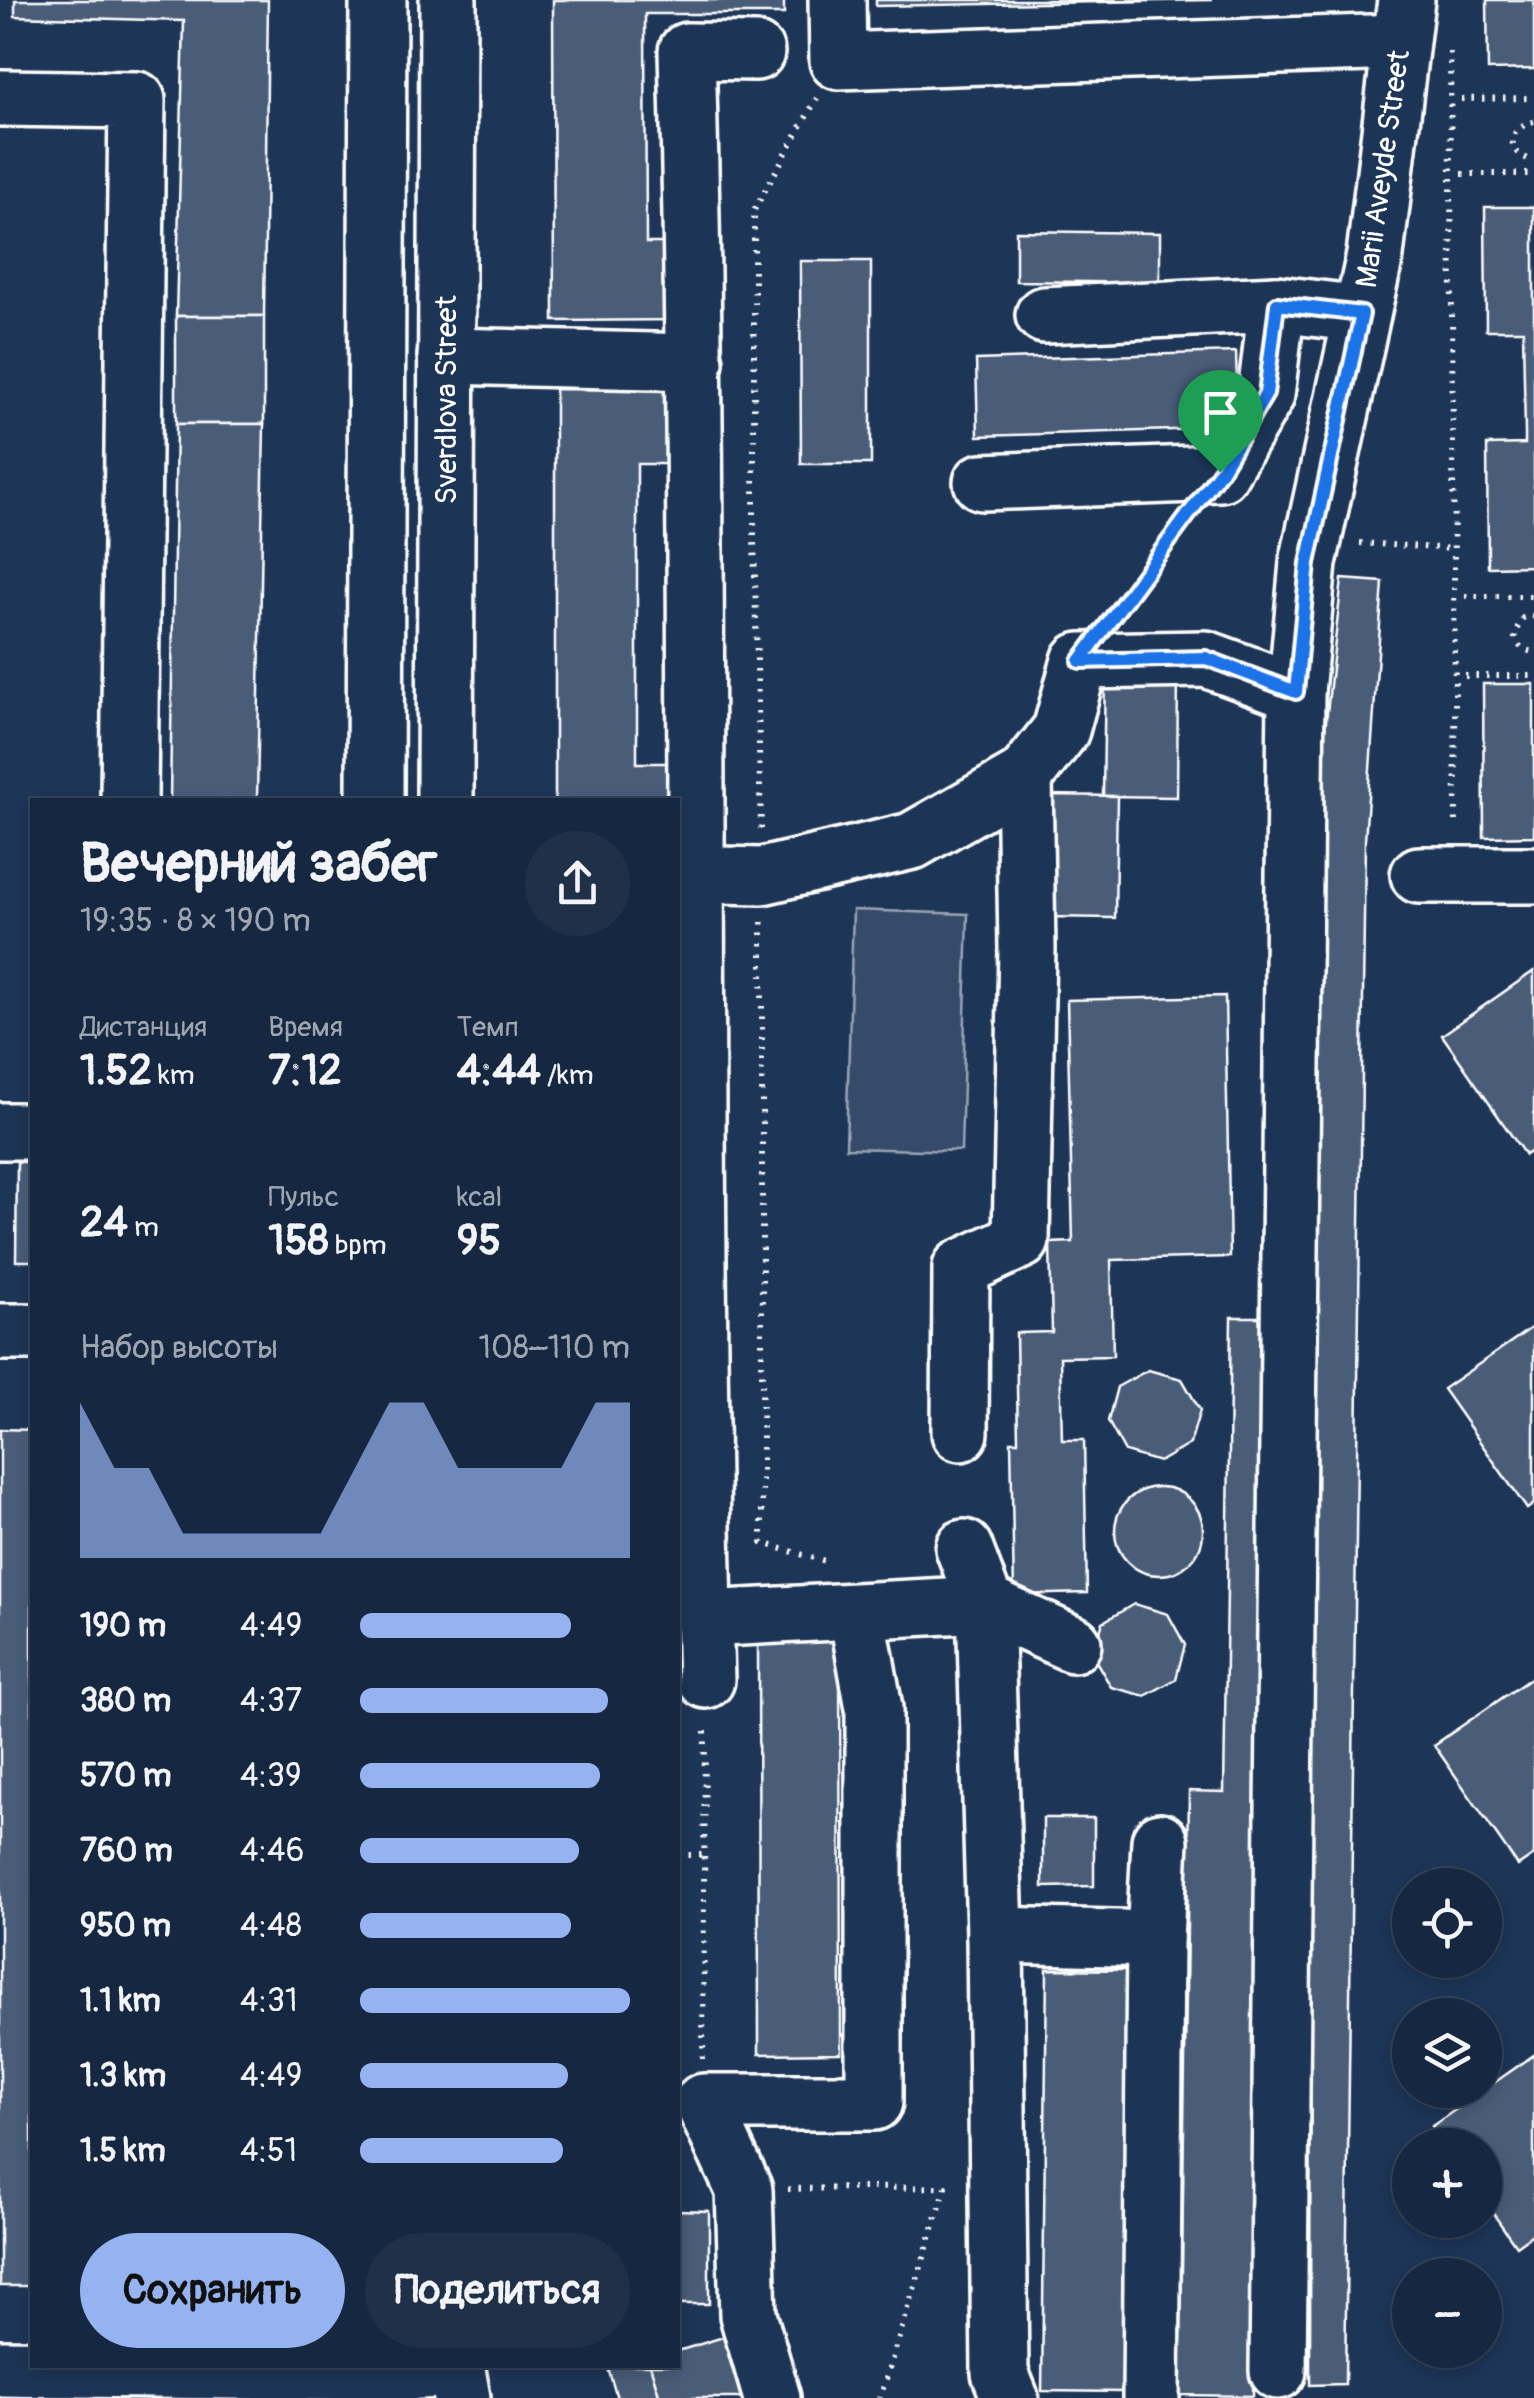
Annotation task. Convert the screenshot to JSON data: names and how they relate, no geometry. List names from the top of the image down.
{
  "streets": {
    "main road": ["Marii Aveyde Street", "Sverdlova Street"]
  },
  "page": {
    "heading": ["Вечерний забег", "19:35 · 8 × 190 m"],
    "stats": [
      ["Дистанция", "1.52 km"],
      ["Время", "7:12"],
      ["Темп", "4:44 /km"],
      ["24 m"],
      ["Пульс", "158 bpm"],
      ["kcal", "95"]
    ],
    "chart": ["Набор высоты", "108–110 m"],
    "list": [
      {
        "name": "190 m",
        "note": "4:49"
      },
      {
        "name": "380 m",
        "note": "4:37"
      },
      {
        "name": "570 m",
        "note": "4:39"
      },
      {
        "name": "760 m",
        "note": "4:46"
      },
      {
        "name": "950 m",
        "note": "4:48"
      },
      {
        "name": "1.1 km",
        "note": "4:31"
      },
      {
        "name": "1.3 km",
        "note": "4:49"
      },
      {
        "name": "1.5 km",
        "note": "4:51"
      }
    ],
    "map_buttons": ["+", "−"],
    "buttons": ["Сохранить", "Поделиться"]
  }
}
